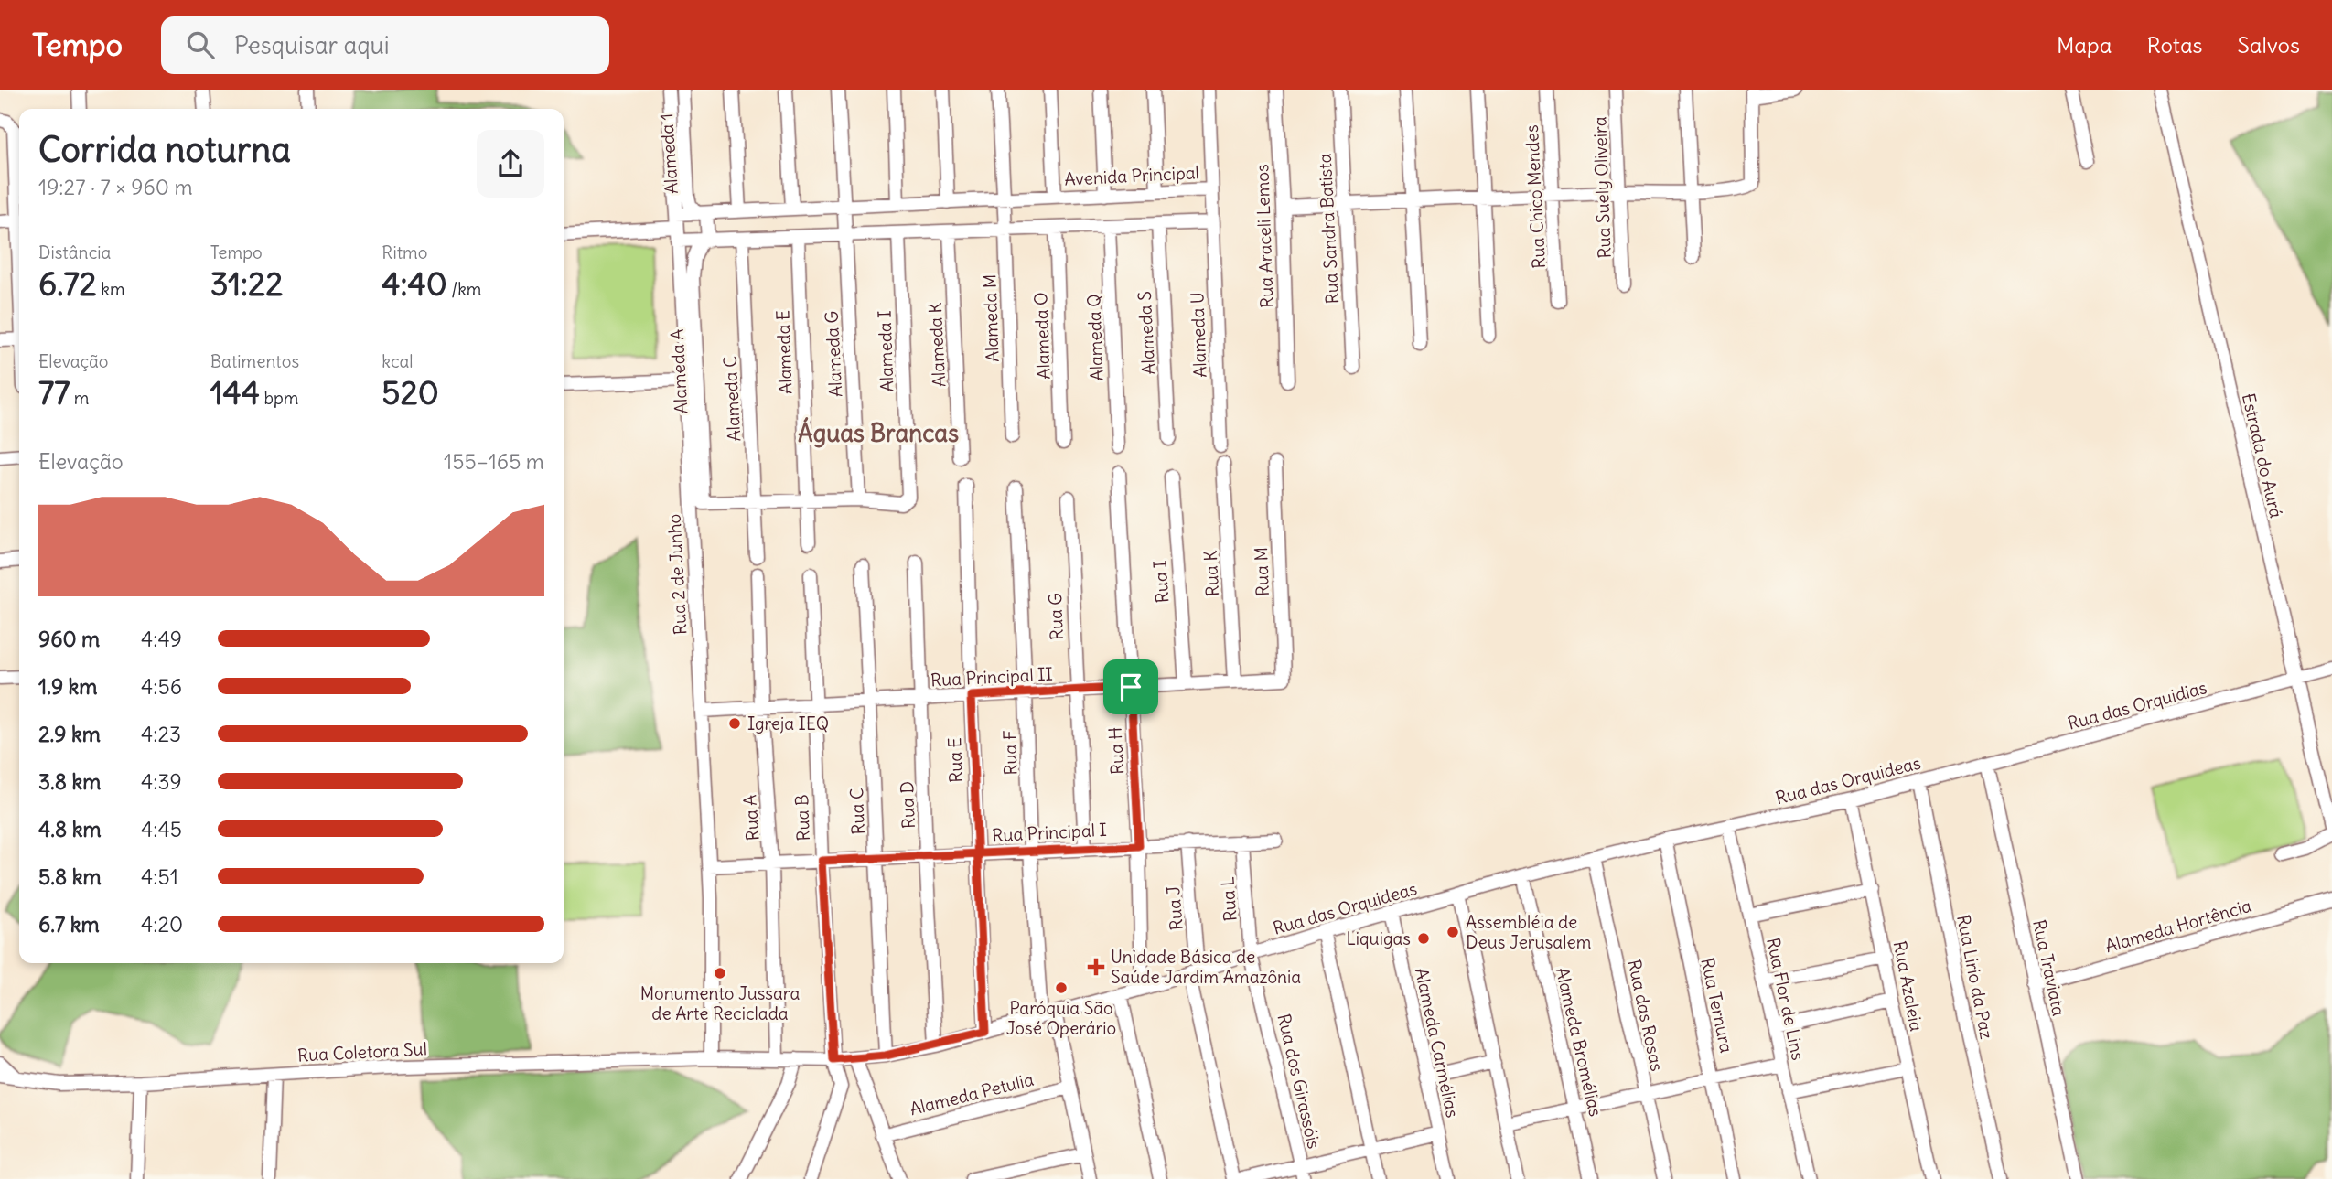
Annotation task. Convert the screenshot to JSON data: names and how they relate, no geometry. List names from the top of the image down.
{
  "streets": {
    "street": [
      "Alameda 1",
      "Avenida Principal",
      "Rua Suely Oliveira",
      "Rua Chico Mendes",
      "Rua Sandra Batista",
      "Rua Araceli Lemos",
      "Alameda M",
      "Alameda S",
      "Alameda U",
      "Alameda O",
      "Alameda Q",
      "Alameda K",
      "Alameda I",
      "Alameda E",
      "Alameda G",
      "Alameda A",
      "Alameda C",
      "Estrada do Aurá",
      "Rua M",
      "Rua K",
      "Rua 2 de Junho",
      "Rua I",
      "Rua G",
      "Rua Principal II",
      "Rua das Orquidias",
      "Rua H",
      "Rua F",
      "Rua E",
      "Rua das Orquideas",
      "Rua D",
      "Rua C",
      "Rua A",
      "Rua B",
      "Rua Principal I",
      "Rua L",
      "Rua J",
      "Alameda Hortência",
      "Rua Traviata",
      "Rua Lirio da Paz",
      "Rua Azaleia",
      "Rua Flor de Lins",
      "Rua Ternura",
      "Rua das Rosas",
      "Alameda Bromélias",
      "Alameda Carmélias",
      "Rua Coletora Sul",
      "Rua dos Girassóis",
      "Alameda Petulia"
    ]
  },
  "crossings": [
    ["Alameda 1", "Avenida Principal"],
    ["Alameda 1", "Alameda A"],
    ["Avenida Principal", "Alameda M"],
    ["Avenida Principal", "Alameda U"],
    ["Avenida Principal", "Alameda G"],
    ["Avenida Principal", "Rua 2 de Junho"],
    ["Alameda I", "Alameda G"],
    ["Alameda A", "Alameda C"],
    ["Estrada do Aurá", "Rua das Orquidias"],
    ["Rua M", "Rua Principal II"],
    ["Rua K", "Rua Principal II"],
    ["Rua 2 de Junho", "Rua Principal II"],
    ["Rua 2 de Junho", "Rua das Orquideas"],
    ["Rua 2 de Junho", "Rua Principal I"],
    ["Rua 2 de Junho", "Rua Coletora Sul"],
    ["Rua I", "Rua Principal II"],
    ["Rua G", "Rua Principal II"],
    ["Rua G", "Rua Principal I"],
    ["Rua Principal II", "Rua H"],
    ["Rua Principal II", "Rua F"],
    ["Rua Principal II", "Rua E"],
    ["Rua Principal II", "Rua D"],
    ["Rua Principal II", "Rua C"],
    ["Rua Principal II", "Rua A"],
    ["Rua Principal II", "Rua B"],
    ["Rua das Orquidias", "Rua das Orquideas"],
    ["Rua das Orquidias", "Rua Traviata"],
    ["Rua H", "Rua das Orquideas"],
    ["Rua H", "Rua Principal I"],
    ["Rua F", "Rua das Orquideas"],
    ["Rua F", "Rua Principal I"],
    ["Rua E", "Rua das Orquideas"],
    ["Rua E", "Rua Principal I"],
    ["Rua das Orquideas", "Rua D"],
    ["Rua das Orquideas", "Rua C"],
    ["Rua das Orquideas", "Rua A"],
    ["Rua das Orquideas", "Rua B"],
    ["Rua das Orquideas", "Rua L"],
    ["Rua das Orquideas", "Rua J"],
    ["Rua das Orquideas", "Rua Traviata"],
    ["Rua das Orquideas", "Rua Lirio da Paz"],
    ["Rua das Orquideas", "Rua Azaleia"],
    ["Rua das Orquideas", "Rua Flor de Lins"],
    ["Rua das Orquideas", "Rua Ternura"],
    ["Rua das Orquideas", "Rua das Rosas"],
    ["Rua das Orquideas", "Alameda Bromélias"],
    ["Rua das Orquideas", "Alameda Carmélias"],
    ["Rua das Orquideas", "Rua Coletora Sul"],
    ["Rua das Orquideas", "Rua dos Girassóis"],
    ["Rua D", "Rua Principal I"],
    ["Rua C", "Rua Principal I"],
    ["Rua A", "Rua Principal I"],
    ["Rua B", "Rua Principal I"],
    ["Rua Principal I", "Rua L"],
    ["Rua Principal I", "Rua J"],
    ["Rua L", "Rua dos Girassóis"],
    ["Alameda Hortência", "Rua Traviata"]
  ],
  "districts": ["Águas Brancas"],
  "places": {
    "other": [
      "Igreja IEQ",
      "Assembléia de Deus Jerusalem",
      "Liquigas",
      "Monumento Jussara de Arte Reciclada",
      "Paróquia São José Operário"
    ],
    "health": ["Unidade Básica de Saúde Jardim Amazônia"]
  },
  "page": {
    "header": "Tempo",
    "search": "Pesquisar aqui",
    "nav": ["Mapa", "Rotas", "Salvos"],
    "heading": ["Corrida noturna", "19:27 · 7 × 960 m"],
    "stats": [
      ["Distância", "6.72 km"],
      ["Tempo", "31:22"],
      ["Ritmo", "4:40 /km"],
      ["Elevação", "77 m"],
      ["Batimentos", "144 bpm"],
      ["kcal", "520"]
    ],
    "chart": ["Elevação", "155–165 m"],
    "list": [
      {
        "name": "960 m",
        "note": "4:49"
      },
      {
        "name": "1.9 km",
        "note": "4:56"
      },
      {
        "name": "2.9 km",
        "note": "4:23"
      },
      {
        "name": "3.8 km",
        "note": "4:39"
      },
      {
        "name": "4.8 km",
        "note": "4:45"
      },
      {
        "name": "5.8 km",
        "note": "4:51"
      },
      {
        "name": "6.7 km",
        "note": "4:20"
      }
    ]
  }
}
